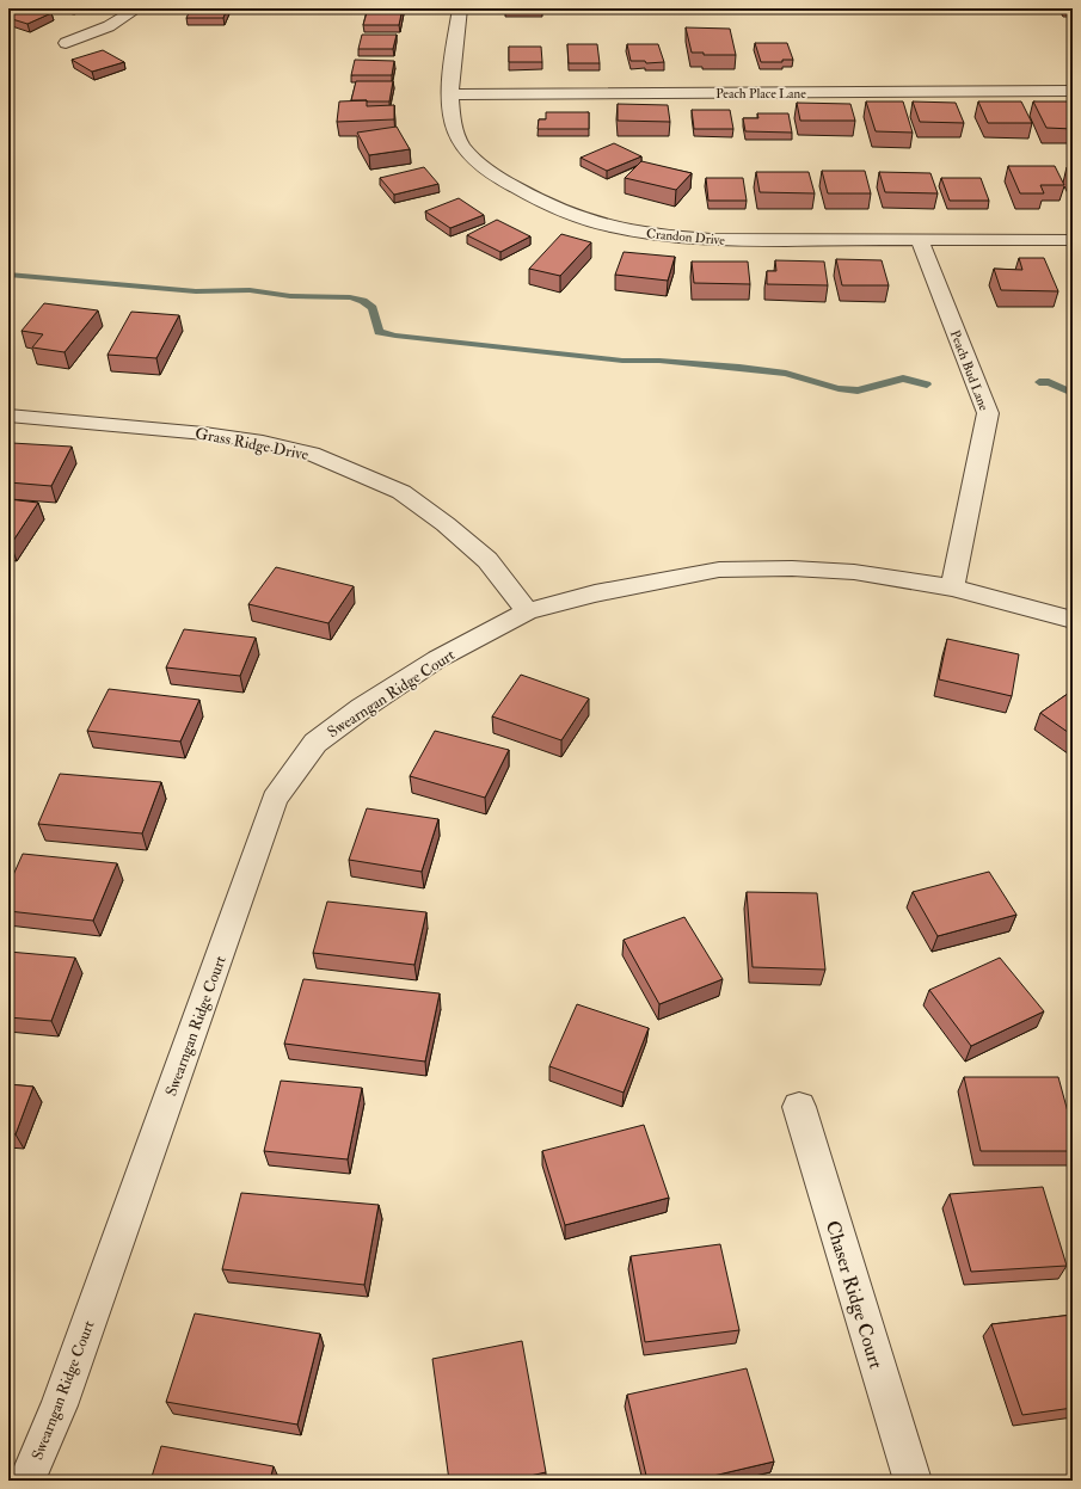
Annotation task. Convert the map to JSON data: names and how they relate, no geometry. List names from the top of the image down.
{
  "streets": {
    "street": [
      "Peach Place Lane",
      "Crandon Drive",
      "Peach Bud Lane",
      "Grass Ridge Drive",
      "Swearngan Ridge Court",
      "Chaser Ridge Court"
    ]
  },
  "crossings": [
    ["Peach Place Lane", "Crandon Drive"],
    ["Crandon Drive", "Peach Bud Lane"],
    ["Peach Bud Lane", "Swearngan Ridge Court"],
    ["Grass Ridge Drive", "Swearngan Ridge Court"]
  ]
}
